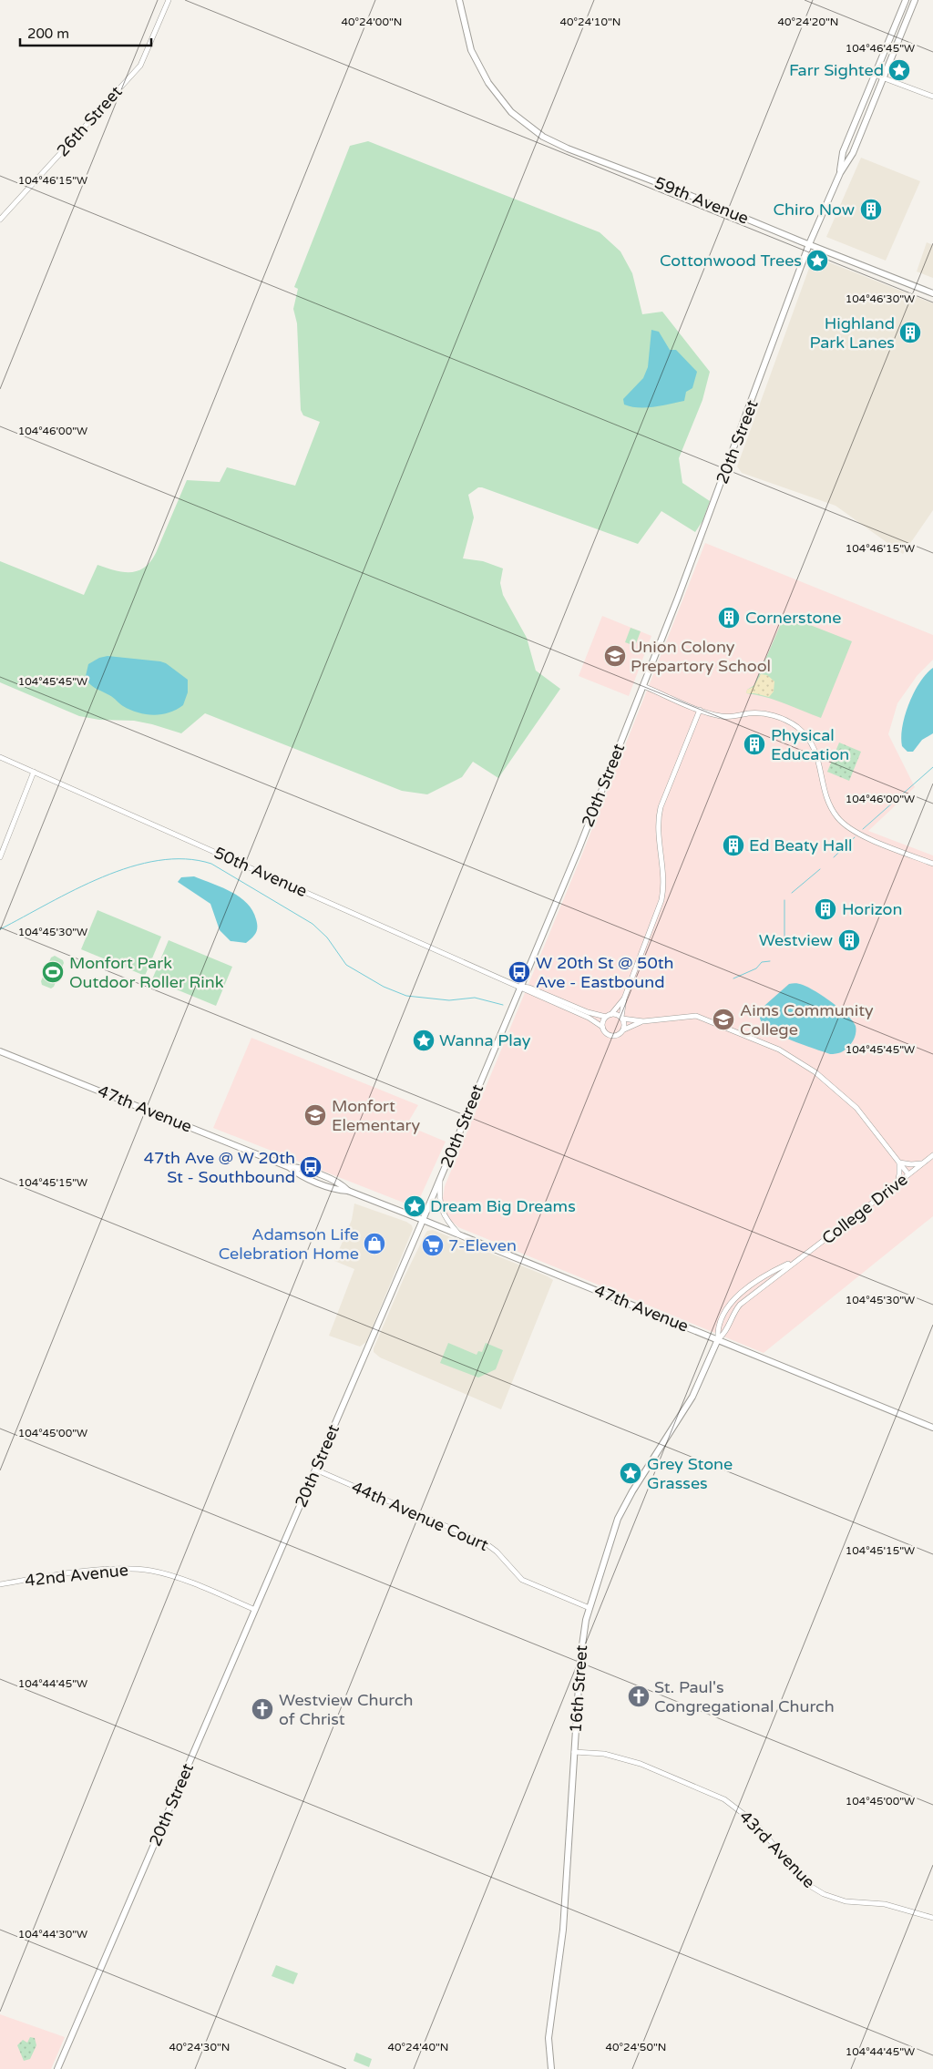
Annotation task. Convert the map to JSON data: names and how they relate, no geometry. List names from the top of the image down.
{
  "streets": {
    "main road": [
      "59th Avenue",
      "20th Street",
      "47th Avenue",
      "16th Street"
    ],
    "street": [
      "26th Street",
      "50th Avenue",
      "College Drive",
      "44th Avenue Court",
      "42nd Avenue",
      "43rd Avenue"
    ]
  },
  "crossings": [
    ["59th Avenue", "20th Street"],
    ["20th Street", "50th Avenue"],
    ["20th Street", "47th Avenue"],
    ["20th Street", "44th Avenue Court"],
    ["20th Street", "42nd Avenue"],
    ["47th Avenue", "College Drive"],
    ["47th Avenue", "16th Street"],
    ["College Drive", "16th Street"],
    ["44th Avenue Court", "16th Street"],
    ["16th Street", "43rd Avenue"]
  ],
  "places": {
    "place": [
      "Farr Sighted",
      "Cottonwood Trees",
      "Wanna Play",
      "Dream Big Dreams",
      "Grey Stone Grasses"
    ],
    "building": [
      "Chiro Now",
      "Highland Park Lanes",
      "Cornerstone",
      "Physical Education",
      "Ed Beaty Hall",
      "Horizon",
      "Westview"
    ],
    "school or university": ["Union Colony Prepartory School", "Aims Community College", "Monfort Elementary"],
    "sports": ["Monfort Park Outdoor Roller Rink"],
    "bus stop": ["W 20th St @ 50th Ave - Eastbound", "47th Ave @ W 20th St - Southbound"],
    "shop": ["Adamson Life Celebration Home"],
    "supermarket": ["7-Eleven"],
    "church": ["St. Paul's Congregational Church", "Westview Church of Christ"]
  },
  "scale_bar": "200 m",
  "coordinates": [
    "40°24'10\"N",
    "40°24'20\"N",
    "40°24'00\"N",
    "104°46'45\"W",
    "104°46'15\"W",
    "104°46'30\"W",
    "104°46'00\"W",
    "104°45'45\"W",
    "104°45'30\"W",
    "104°45'15\"W",
    "104°45'00\"W",
    "104°44'45\"W",
    "104°44'30\"W",
    "40°24'30\"N",
    "40°24'40\"N",
    "40°24'50\"N"
  ]
}
